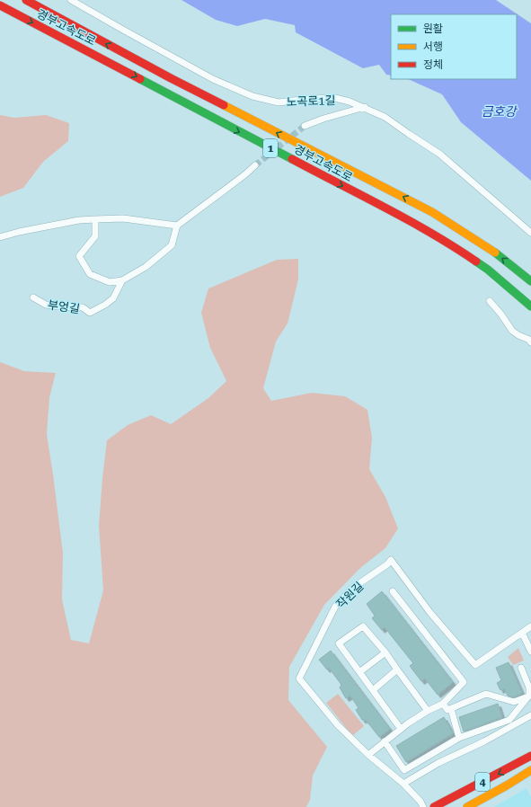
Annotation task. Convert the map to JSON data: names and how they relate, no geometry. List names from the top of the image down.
{
  "streets": {
    "main road": ["경부고속도로", "1", "4"],
    "street": ["노곡로1길", "부엉길", "작원길"]
  },
  "water": ["금호강"],
  "legend": ["원활", "서행", "정체"]
}
